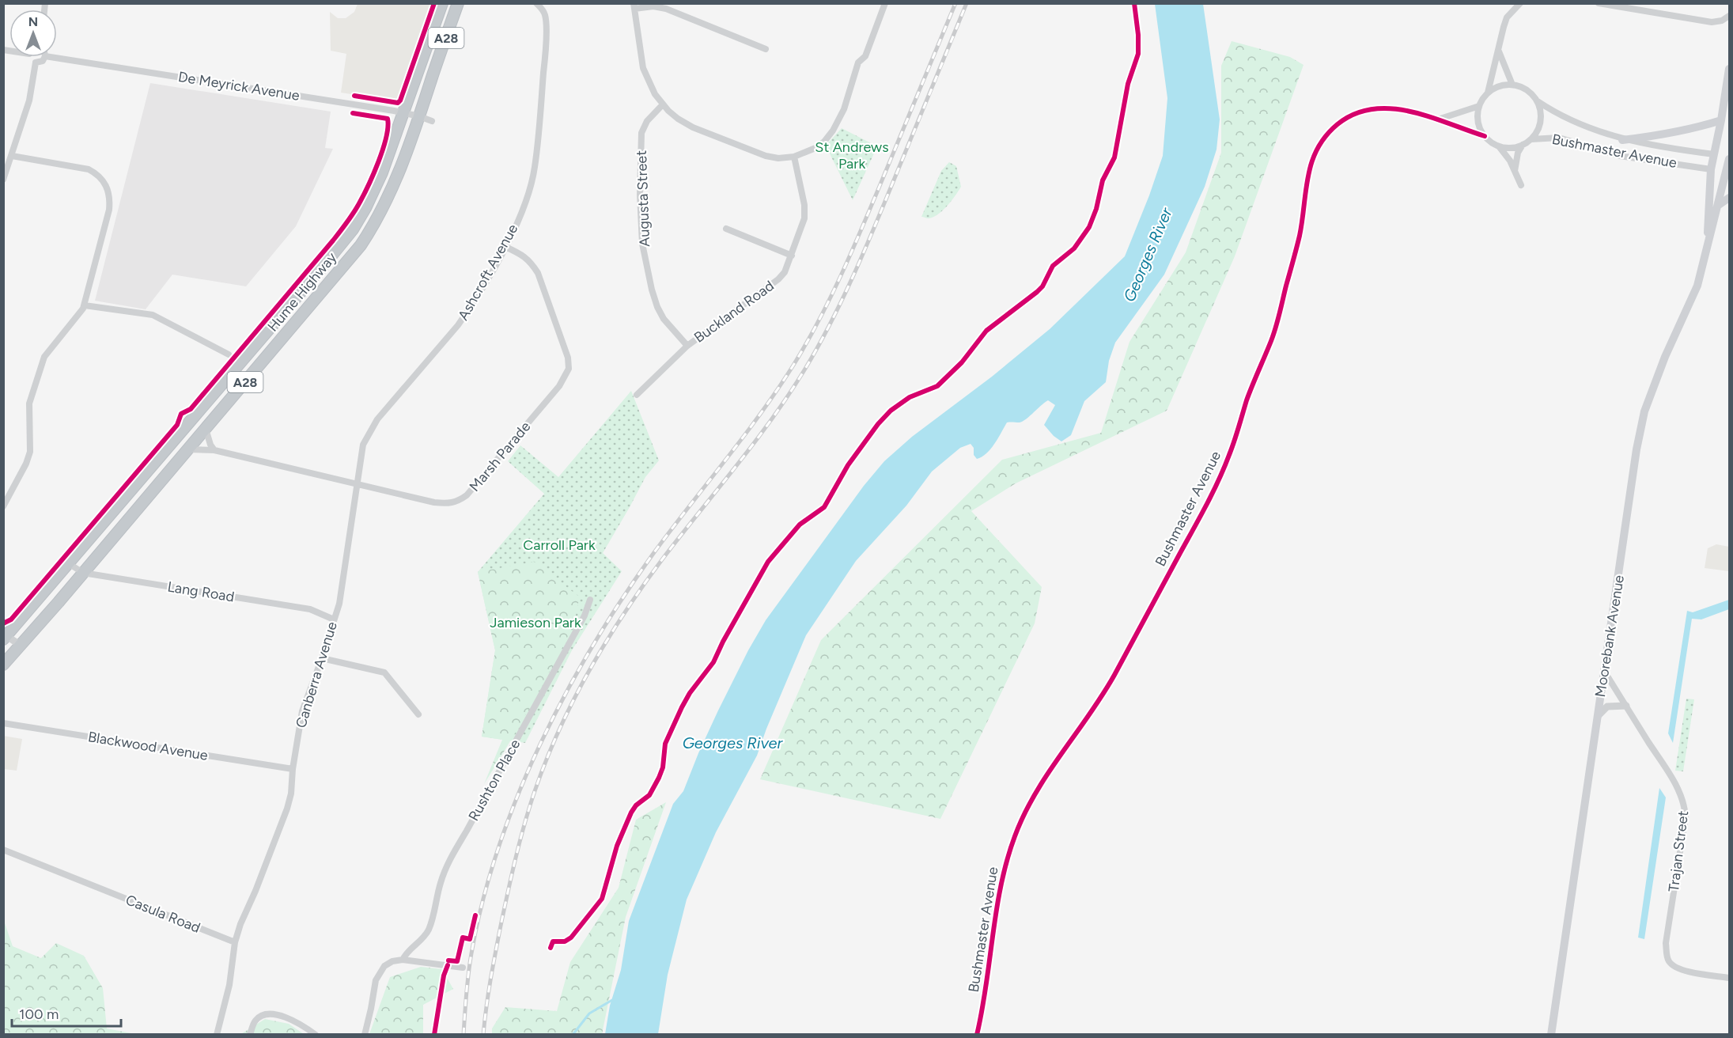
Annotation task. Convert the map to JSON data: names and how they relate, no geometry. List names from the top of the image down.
{
  "streets": {
    "highway": ["A28", "Hume Highway"],
    "main road": ["Bushmaster Avenue", "Moorebank Avenue"],
    "street": [
      "De Meyrick Avenue",
      "Augusta Street",
      "Ashcroft Avenue",
      "Buckland Road",
      "Marsh Parade",
      "Lang Road",
      "Canberra Avenue",
      "Blackwood Avenue",
      "Rushton Place",
      "Trajan Street",
      "Casula Road"
    ]
  },
  "crossings": [
    ["De Meyrick Avenue", "Hume Highway"],
    ["Bushmaster Avenue", "Moorebank Avenue"],
    ["Augusta Street", "Buckland Road"],
    ["Ashcroft Avenue", "Marsh Parade"],
    ["Ashcroft Avenue", "Canberra Avenue"],
    ["Hume Highway", "Marsh Parade"],
    ["Hume Highway", "Lang Road"],
    ["Marsh Parade", "Canberra Avenue"],
    ["Lang Road", "Canberra Avenue"],
    ["Moorebank Avenue", "Trajan Street"],
    ["Canberra Avenue", "Blackwood Avenue"],
    ["Canberra Avenue", "Casula Road"]
  ],
  "water": ["Georges River"],
  "parks": ["St Andrews Park", "Carroll Park", "Jamieson Park"],
  "scale_bar": "100 m",
  "north": "top"
}
